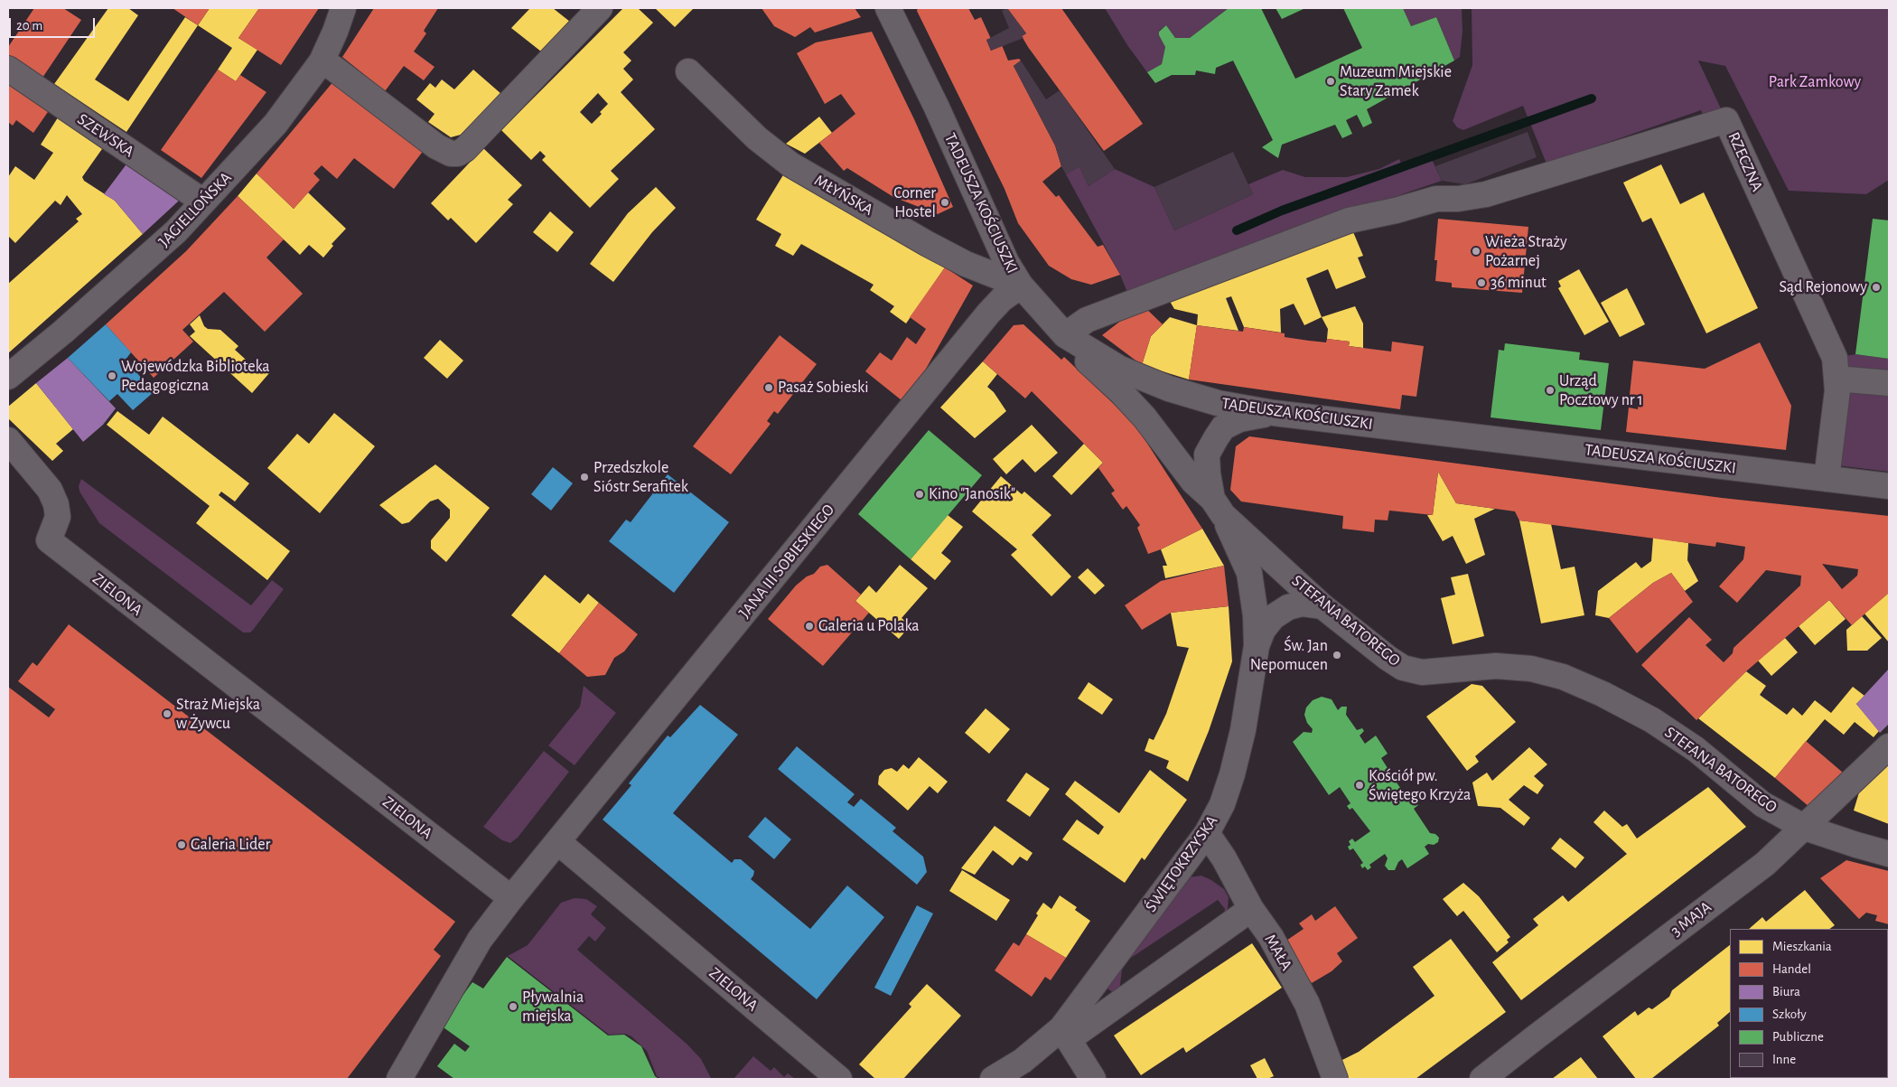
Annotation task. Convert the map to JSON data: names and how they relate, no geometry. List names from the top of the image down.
{
  "streets": {
    "street": [
      "SZEWSKA",
      "RZECZNA",
      "MŁYŃSKA",
      "TADEUSZA KOŚCIUSZKI",
      "JAGIELLOŃSKA",
      "JANA III SOBIESKIEGO",
      "ZIELONA",
      "STEFANA BATOREGO",
      "ŚWIĘTOKRZYSKA",
      "3 MAJA",
      "MAŁA"
    ]
  },
  "crossings": [
    ["SZEWSKA", "JAGIELLOŃSKA"],
    ["RZECZNA", "TADEUSZA KOŚCIUSZKI"],
    ["RZECZNA", "STEFANA BATOREGO"],
    ["MŁYŃSKA", "TADEUSZA KOŚCIUSZKI"],
    ["MŁYŃSKA", "JANA III SOBIESKIEGO"],
    ["TADEUSZA KOŚCIUSZKI", "JANA III SOBIESKIEGO"],
    ["TADEUSZA KOŚCIUSZKI", "STEFANA BATOREGO"],
    ["JANA III SOBIESKIEGO", "ZIELONA"],
    ["STEFANA BATOREGO", "ŚWIĘTOKRZYSKA"],
    ["STEFANA BATOREGO", "3 MAJA"],
    ["ŚWIĘTOKRZYSKA", "MAŁA"]
  ],
  "parks": ["Park Zamkowy"],
  "places": [
    "Muzeum Miejskie Stary Zamek",
    "Corner Hostel",
    "Wieża Straży Pożarnej",
    "36 minut",
    "Sąd Rejonowy",
    "Wojewódzka Biblioteka Pedagogiczna",
    "Pasaż Sobieski",
    "Urząd Pocztowy nr 1",
    "Przedszkole Sióstr Serafitek",
    "Kino \"Janosik\"",
    "Galeria u Polaka",
    "Św. Jan Nepomucen",
    "Straż Miejska w Żywcu",
    "Kościół pw. Świętego Krzyża",
    "Galeria Lider",
    "Pływalnia miejska"
  ],
  "legend": [
    "Mieszkania",
    "Handel",
    "Biura",
    "Szkoły",
    "Publiczne",
    "Inne"
  ],
  "scale_bar": "20 m"
}
